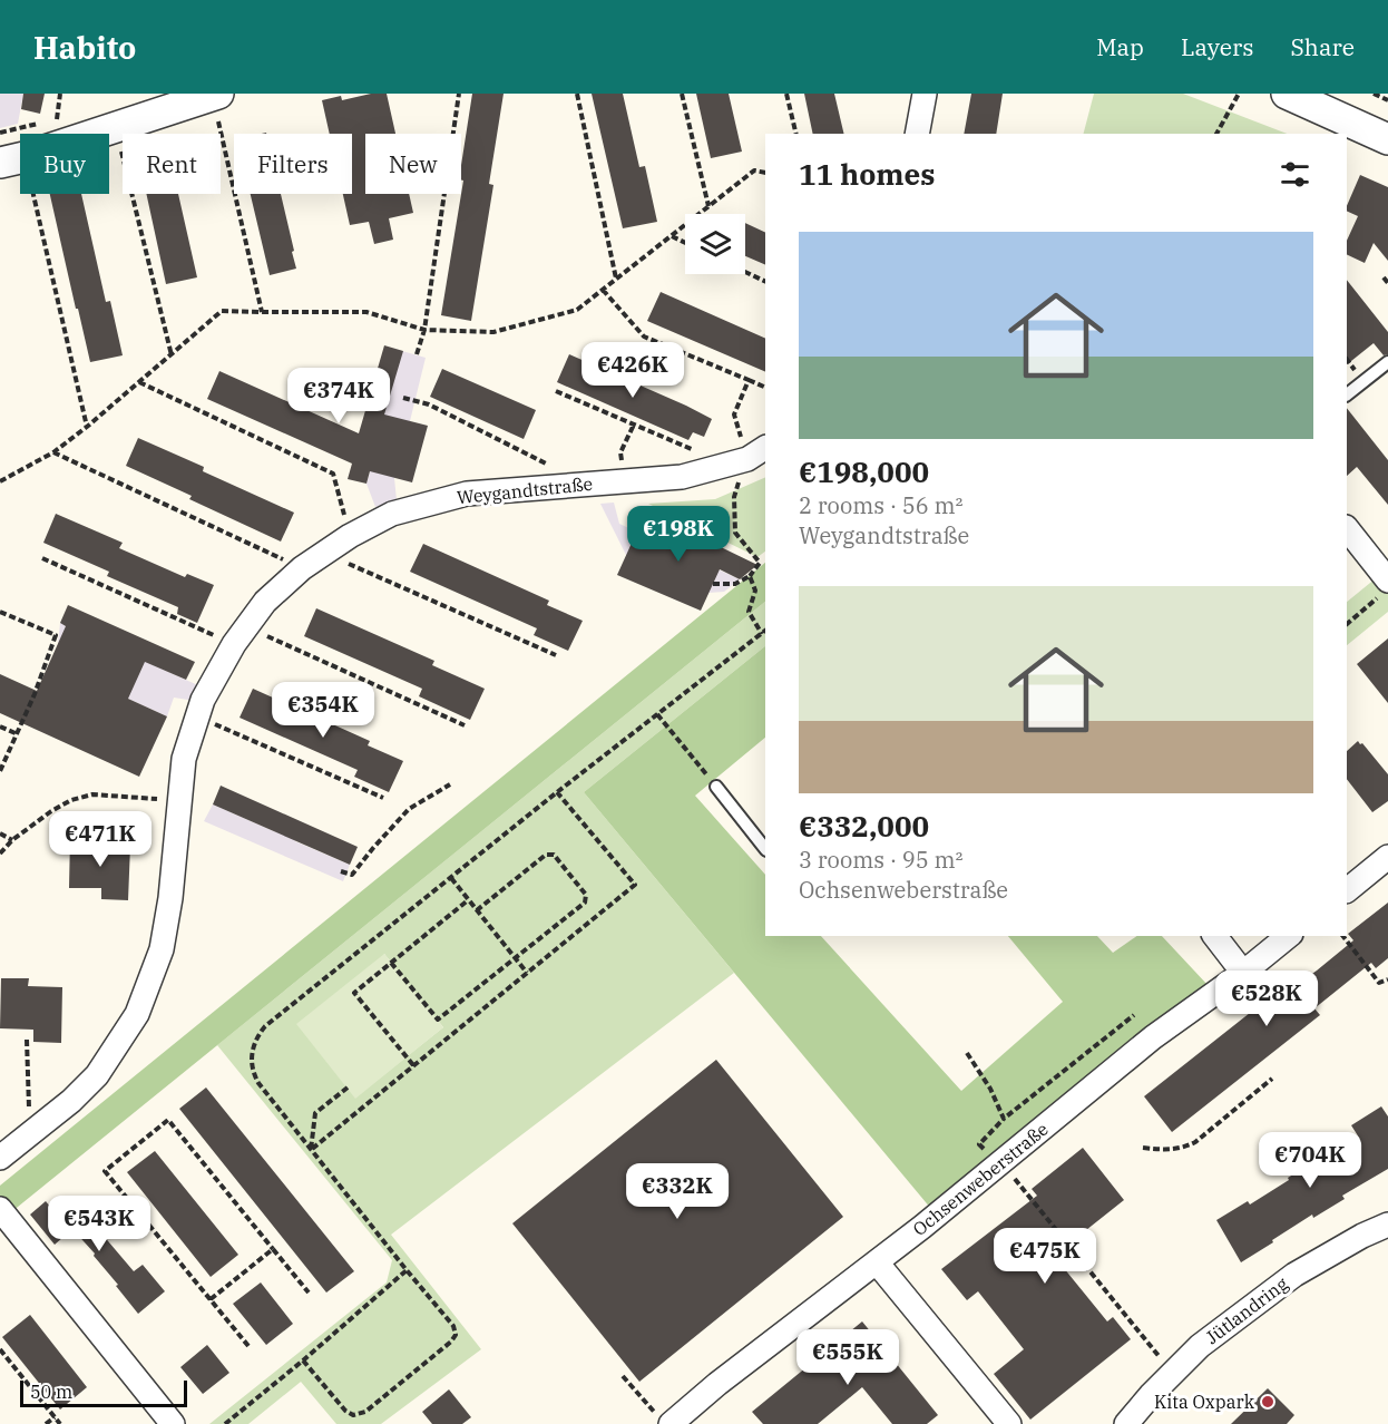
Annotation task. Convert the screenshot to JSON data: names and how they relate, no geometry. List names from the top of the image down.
{
  "streets": {
    "street": ["Weygandtstraße", "Ochsenweberstraße", "Jütlandring"]
  },
  "places": ["Kita Oxpark"],
  "scale_bar": "50 m",
  "page": {
    "header": "Habito",
    "nav": ["Map", "Layers", "Share"],
    "chip": [
      "Buy",
      "Rent",
      "Filters",
      "New"
    ],
    "heading": "11 homes",
    "list": [
      {
        "name": "€198,000",
        "note": "2 rooms · 56 m² · Weygandtstraße"
      },
      {
        "name": "€332,000",
        "note": "3 rooms · 95 m² · Ochsenweberstraße"
      }
    ],
    "price": [
      "€426K",
      "€374K",
      "€198K",
      "€354K",
      "€471K",
      "€528K",
      "€704K",
      "€332K",
      "€543K",
      "€475K",
      "€555K"
    ],
    "scale": "50 m"
  }
}
